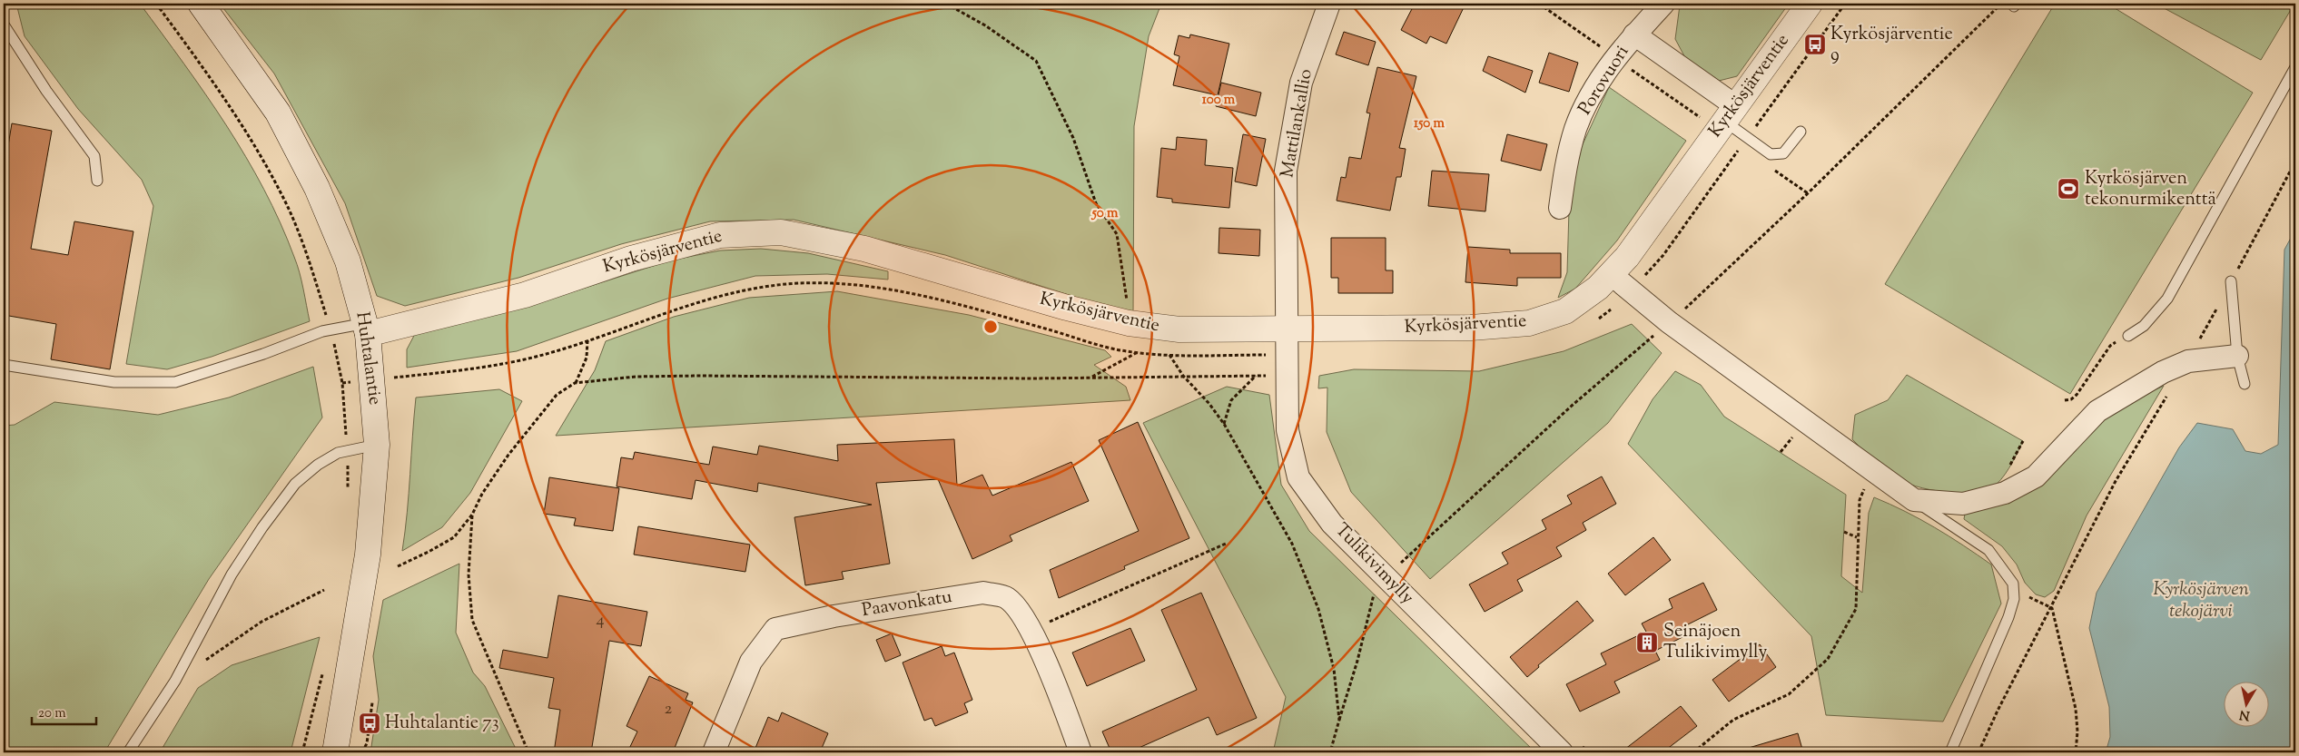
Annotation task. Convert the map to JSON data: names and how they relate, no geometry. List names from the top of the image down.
{
  "streets": {
    "street": [
      "Porovuori",
      "Kyrkösjärventie",
      "Mattilankallio",
      "Huhtalantie",
      "Tulikivimylly",
      "Paavonkatu"
    ]
  },
  "crossings": [
    ["Porovuori", "Kyrkösjärventie"],
    ["Kyrkösjärventie", "Mattilankallio"],
    ["Kyrkösjärventie", "Huhtalantie"],
    ["Kyrkösjärventie", "Tulikivimylly"],
    ["Mattilankallio", "Tulikivimylly"]
  ],
  "water": ["Kyrkösjärven tekojärvi"],
  "places": {
    "bus stop": ["Kyrkösjärventie 9", "Huhtalantie 73"],
    "sports": ["Kyrkösjärven tekonurmikenttä"],
    "building": ["Seinäjoen Tulikivimylly"]
  },
  "house_numbers": ["4", "2"],
  "scale_bar": "20 m",
  "north": "bottom",
  "rings": ["100 m", "150 m", "50 m"]
}
